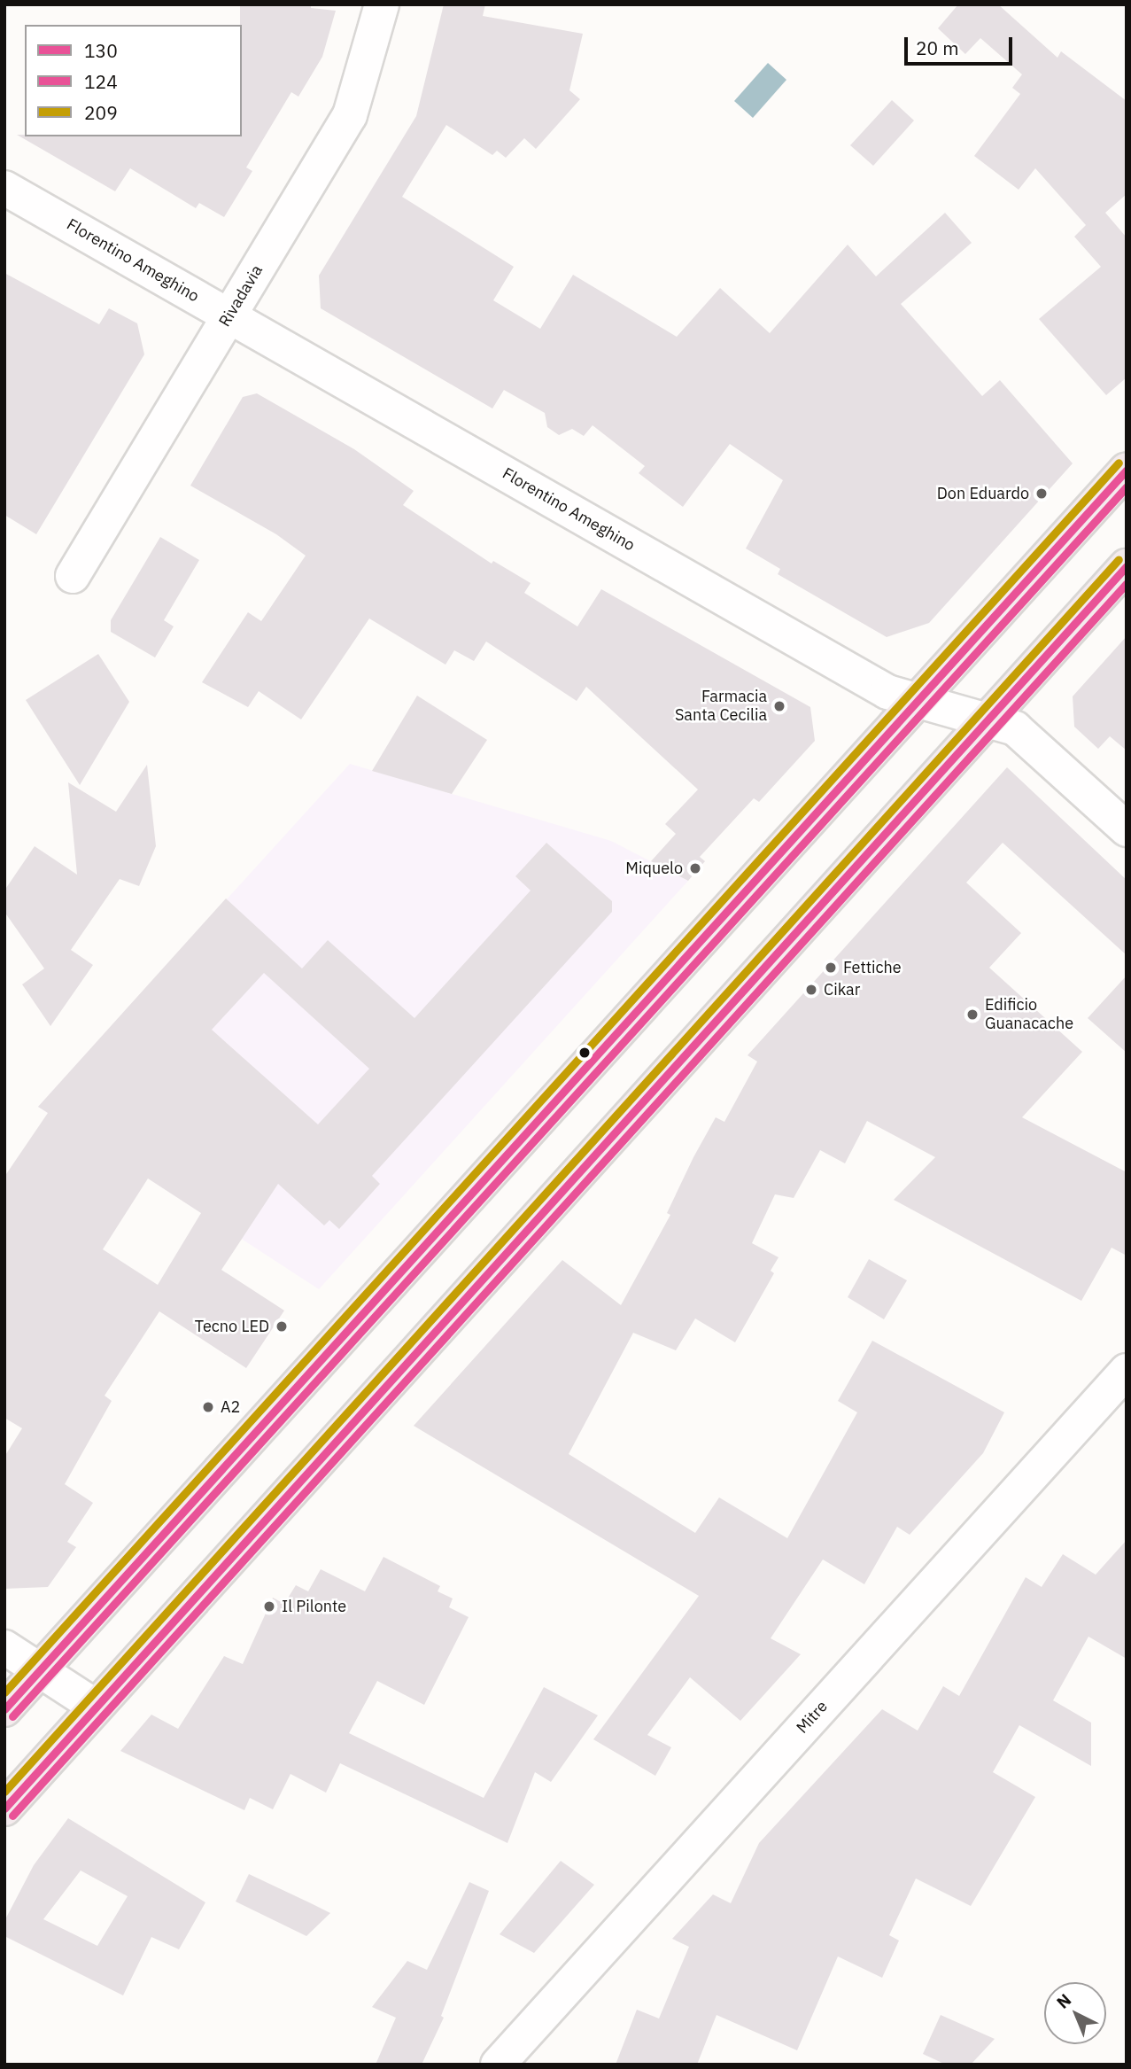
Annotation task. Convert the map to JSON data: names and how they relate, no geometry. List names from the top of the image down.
{
  "streets": {
    "street": ["Florentino Ameghino", "Rivadavia", "Mitre"]
  },
  "crossings": [
    ["Florentino Ameghino", "Rivadavia"]
  ],
  "places": [
    "Don Eduardo",
    "Farmacia Santa Cecilia",
    "Miquelo",
    "Fettiche",
    "Cikar",
    "Edificio Guanacache",
    "Tecno LED",
    "A2",
    "Il Pilonte"
  ],
  "lines": ["transit line 209", "transit line 130", "transit line 124"],
  "legend": ["130", "124", "209"],
  "scale_bar": "20 m",
  "north": "top left"
}
